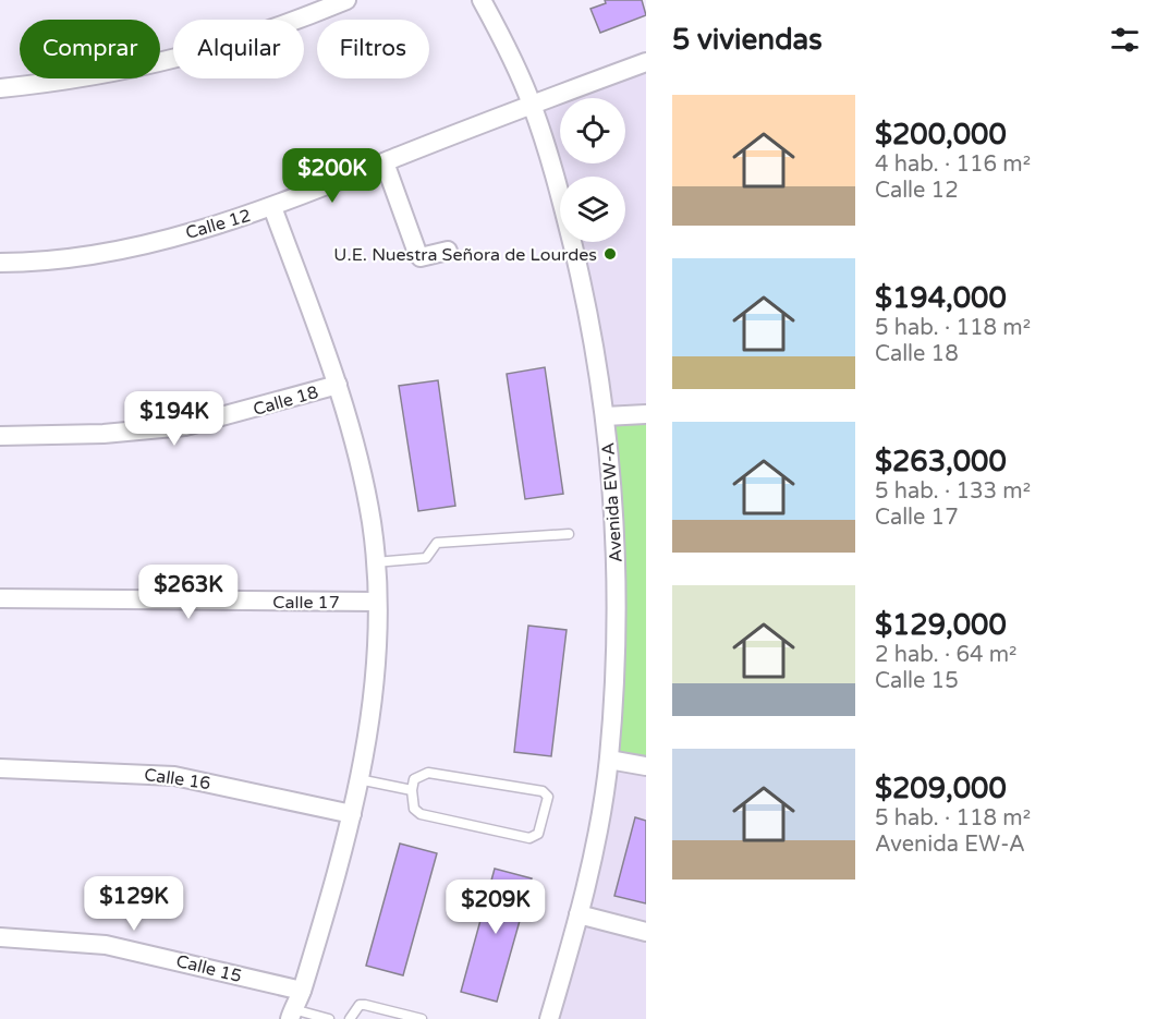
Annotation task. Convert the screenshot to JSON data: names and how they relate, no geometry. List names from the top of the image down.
{
  "streets": {
    "street": [
      "Calle 12",
      "Calle 18",
      "Avenida EW-A",
      "Calle 17",
      "Calle 16",
      "Calle 15"
    ]
  },
  "crossings": [
    ["Calle 12", "Avenida EW-A"]
  ],
  "places": ["U.E. Nuestra Señora de Lourdes"],
  "page": {
    "heading": "5 viviendas",
    "chip": ["Comprar", "Alquilar", "Filtros"],
    "list": [
      {
        "name": "$200,000",
        "note": "4 hab. · 116 m² · Calle 12"
      },
      {
        "name": "$194,000",
        "note": "5 hab. · 118 m² · Calle 18"
      },
      {
        "name": "$263,000",
        "note": "5 hab. · 133 m² · Calle 17"
      },
      {
        "name": "$129,000",
        "note": "2 hab. · 64 m² · Calle 15"
      },
      {
        "name": "$209,000",
        "note": "5 hab. · 118 m² · Avenida EW-A"
      }
    ],
    "price": [
      "$200K",
      "$194K",
      "$263K",
      "$129K",
      "$209K"
    ]
  }
}
